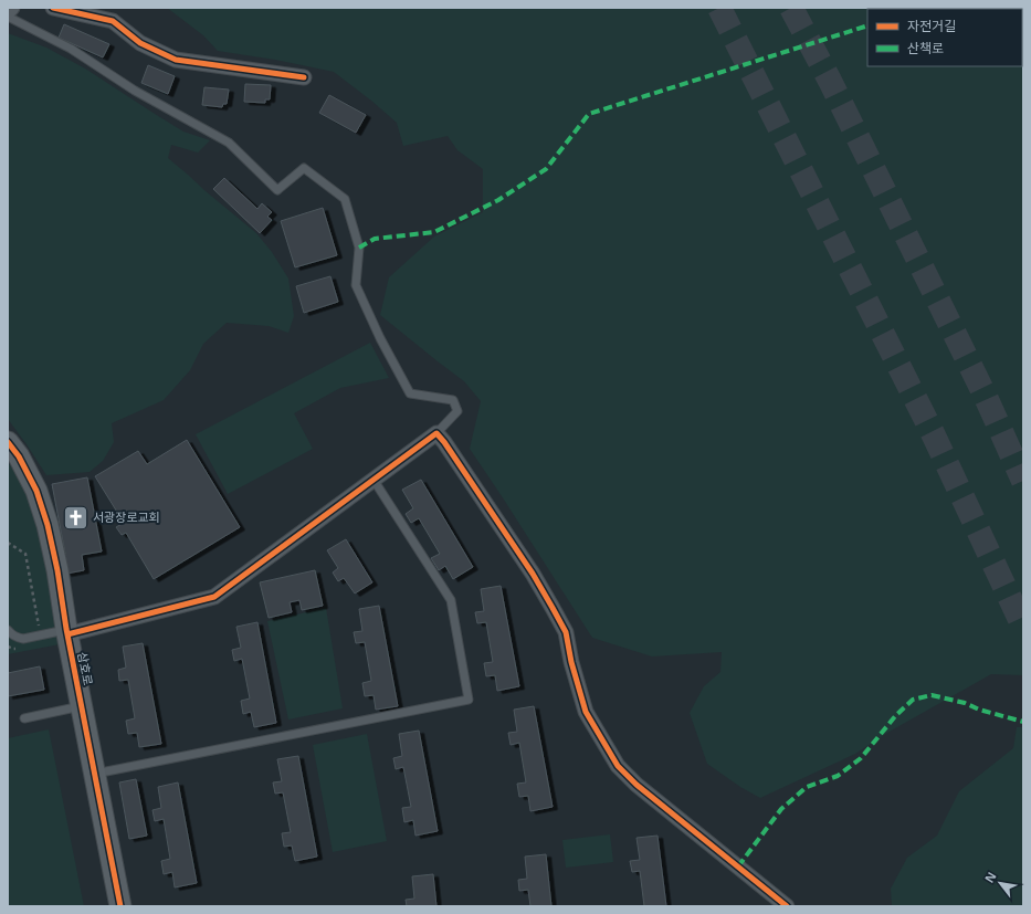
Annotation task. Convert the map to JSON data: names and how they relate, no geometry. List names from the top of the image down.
{
  "streets": {
    "street": ["삼호로"]
  },
  "places": {
    "church": ["서광장로교회"]
  },
  "legend": ["자전거길", "산책로"],
  "north": "top left"
}
